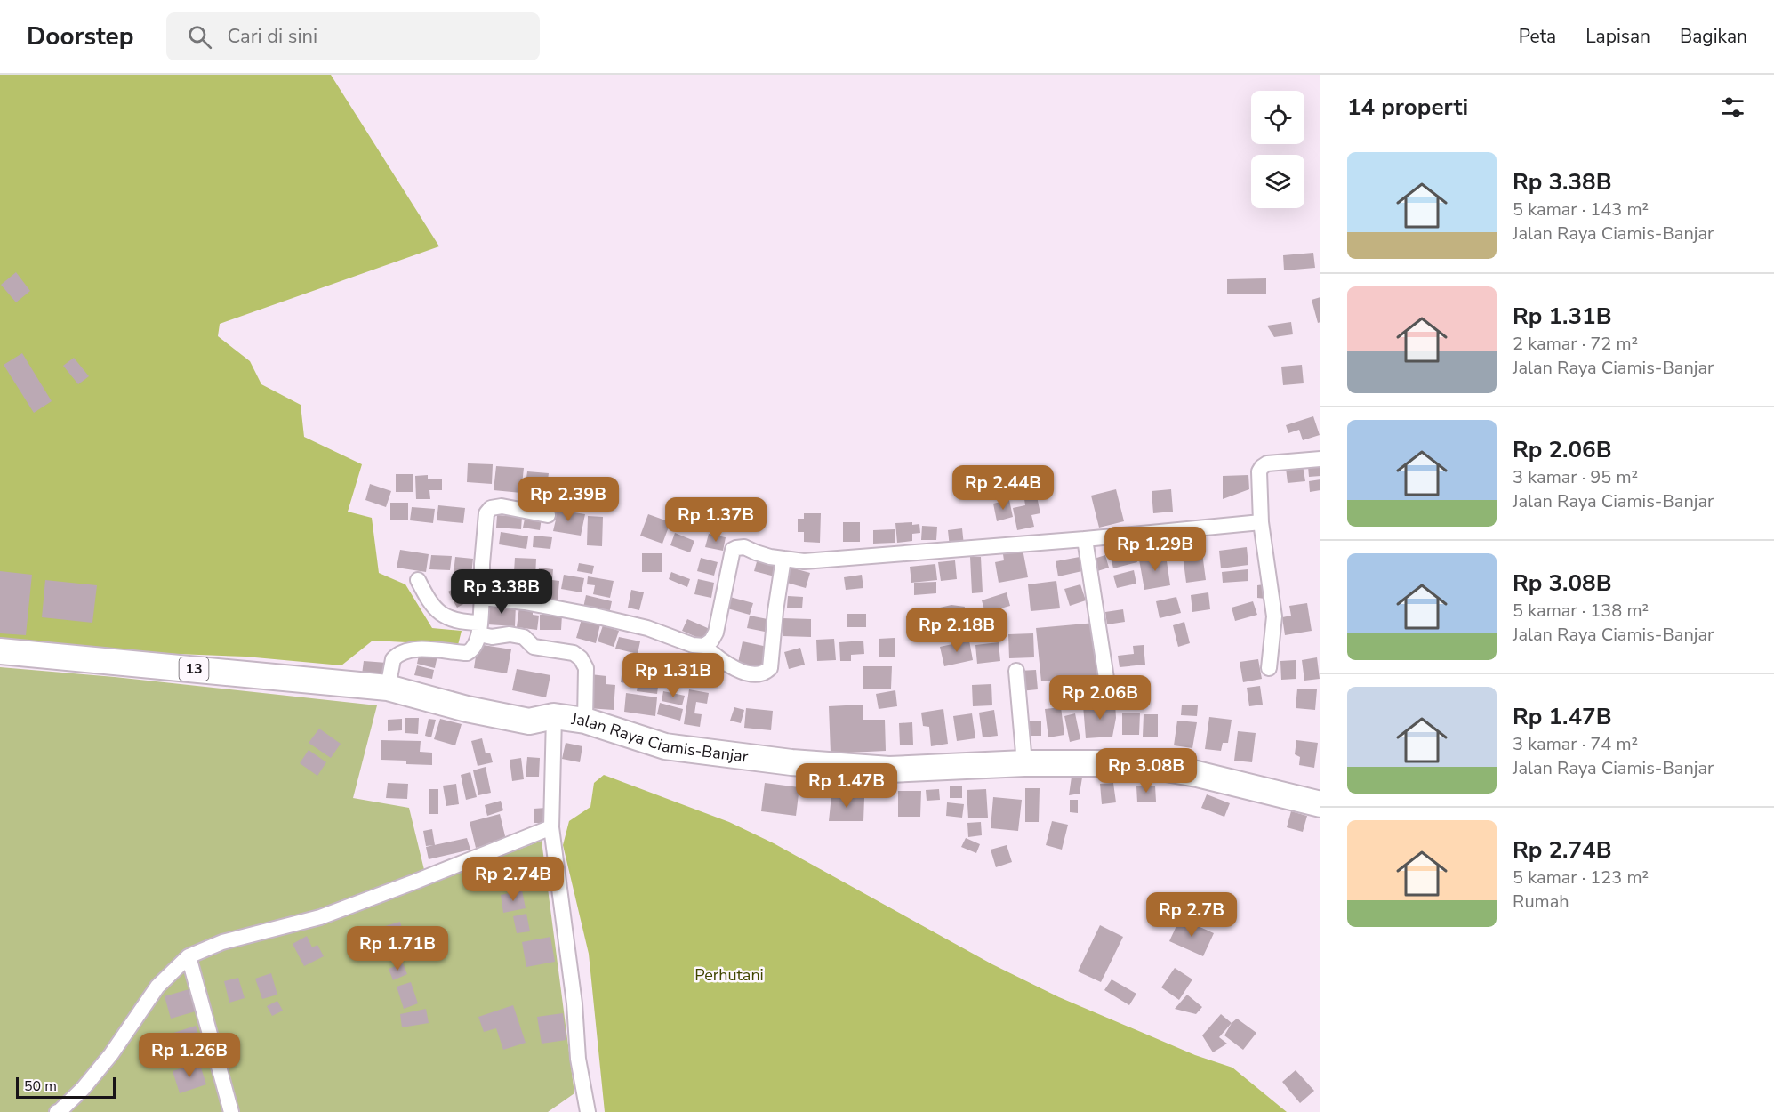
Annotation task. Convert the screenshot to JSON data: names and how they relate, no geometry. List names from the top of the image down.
{
  "streets": {
    "highway": ["13", "Jalan Raya Ciamis-Banjar"]
  },
  "parks": ["Perhutani"],
  "scale_bar": "50 m",
  "page": {
    "header": "Doorstep",
    "search": "Cari di sini",
    "nav": ["Peta", "Lapisan", "Bagikan"],
    "heading": "14 properti",
    "list": [
      {
        "name": "Rp 3.38B",
        "note": "5 kamar · 143 m² · Jalan Raya Ciamis-Banjar"
      },
      {
        "name": "Rp 1.31B",
        "note": "2 kamar · 72 m² · Jalan Raya Ciamis-Banjar"
      },
      {
        "name": "Rp 2.06B",
        "note": "3 kamar · 95 m² · Jalan Raya Ciamis-Banjar"
      },
      {
        "name": "Rp 3.08B",
        "note": "5 kamar · 138 m² · Jalan Raya Ciamis-Banjar"
      },
      {
        "name": "Rp 1.47B",
        "note": "3 kamar · 74 m² · Jalan Raya Ciamis-Banjar"
      },
      {
        "name": "Rp 2.74B",
        "note": "5 kamar · 123 m² · Rumah"
      }
    ],
    "price": [
      "Rp 2.44B",
      "Rp 2.39B",
      "Rp 1.37B",
      "Rp 1.29B",
      "Rp 3.38B",
      "Rp 2.18B",
      "Rp 1.31B",
      "Rp 2.06B",
      "Rp 3.08B",
      "Rp 1.47B",
      "Rp 2.74B",
      "Rp 2.7B",
      "Rp 1.71B",
      "Rp 1.26B"
    ],
    "scale": "50 m"
  }
}
